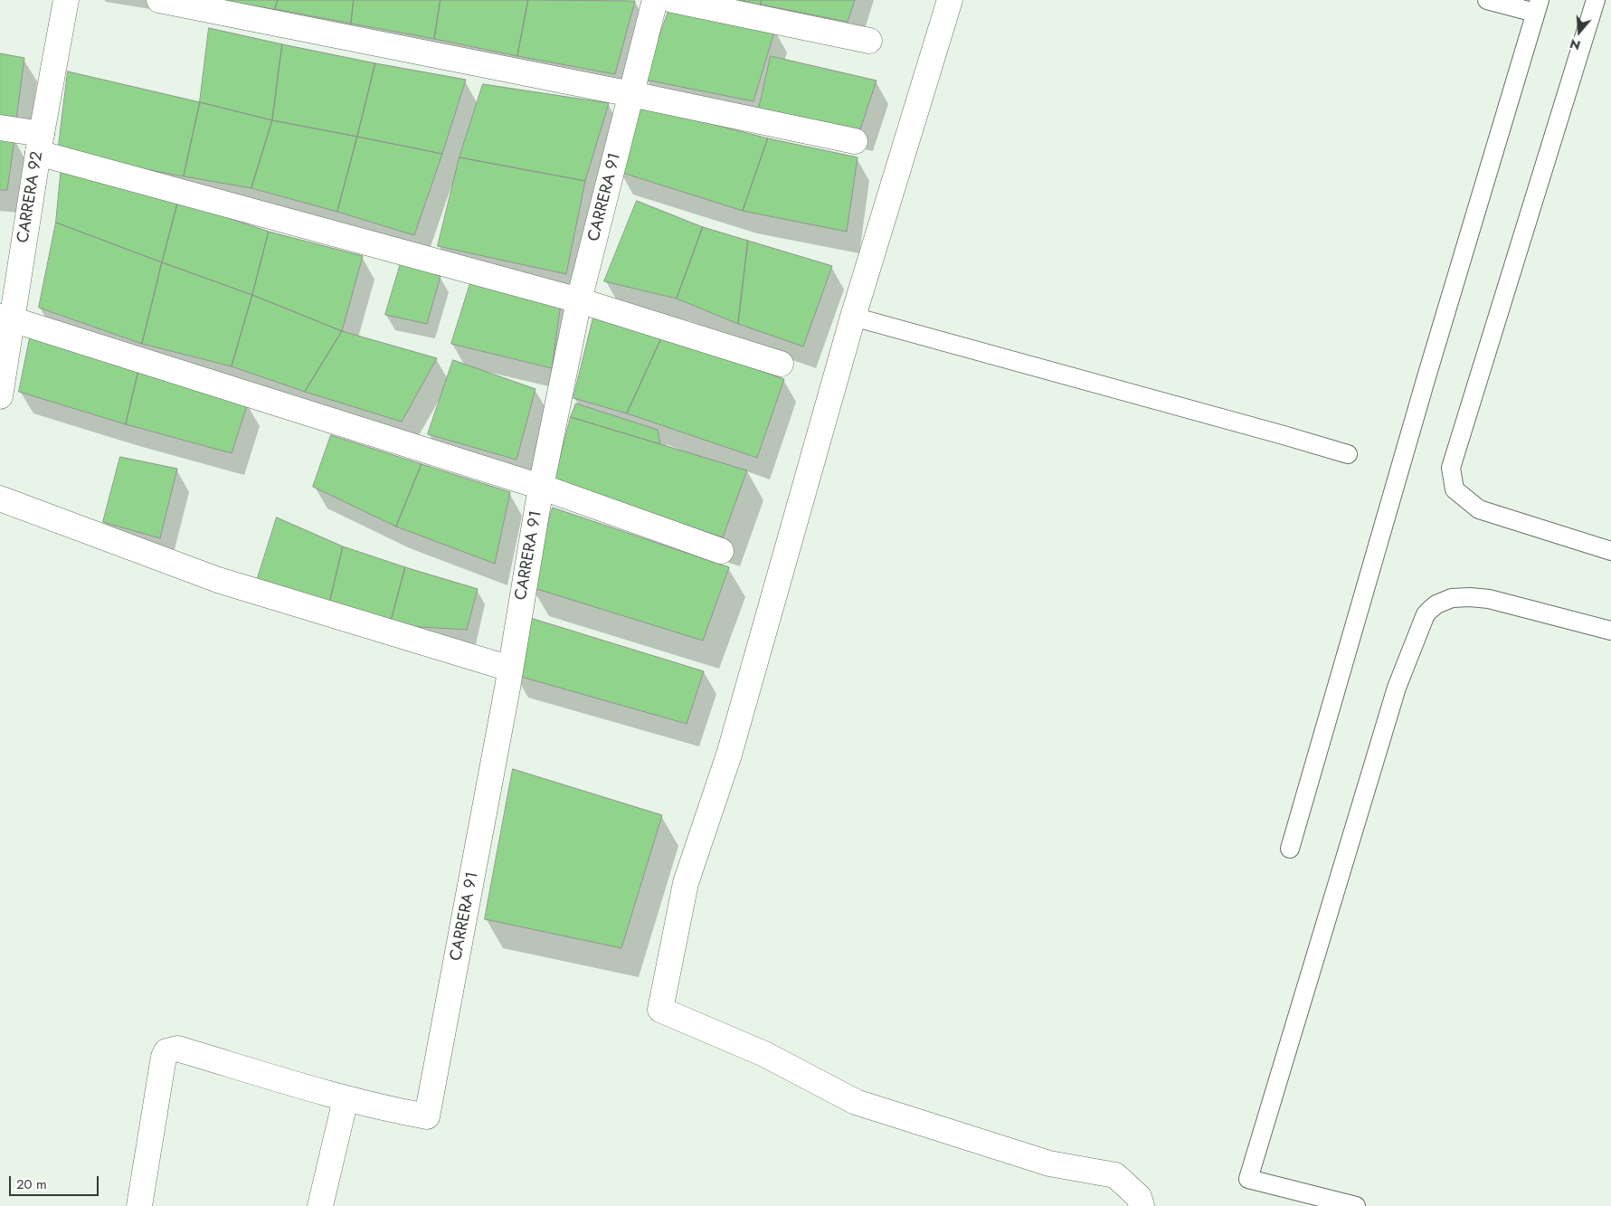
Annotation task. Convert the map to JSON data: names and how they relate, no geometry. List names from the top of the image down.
{
  "streets": {
    "street": ["CARRERA 92", "CARRERA 91"]
  },
  "scale_bar": "20 m",
  "north": "bottom"
}
